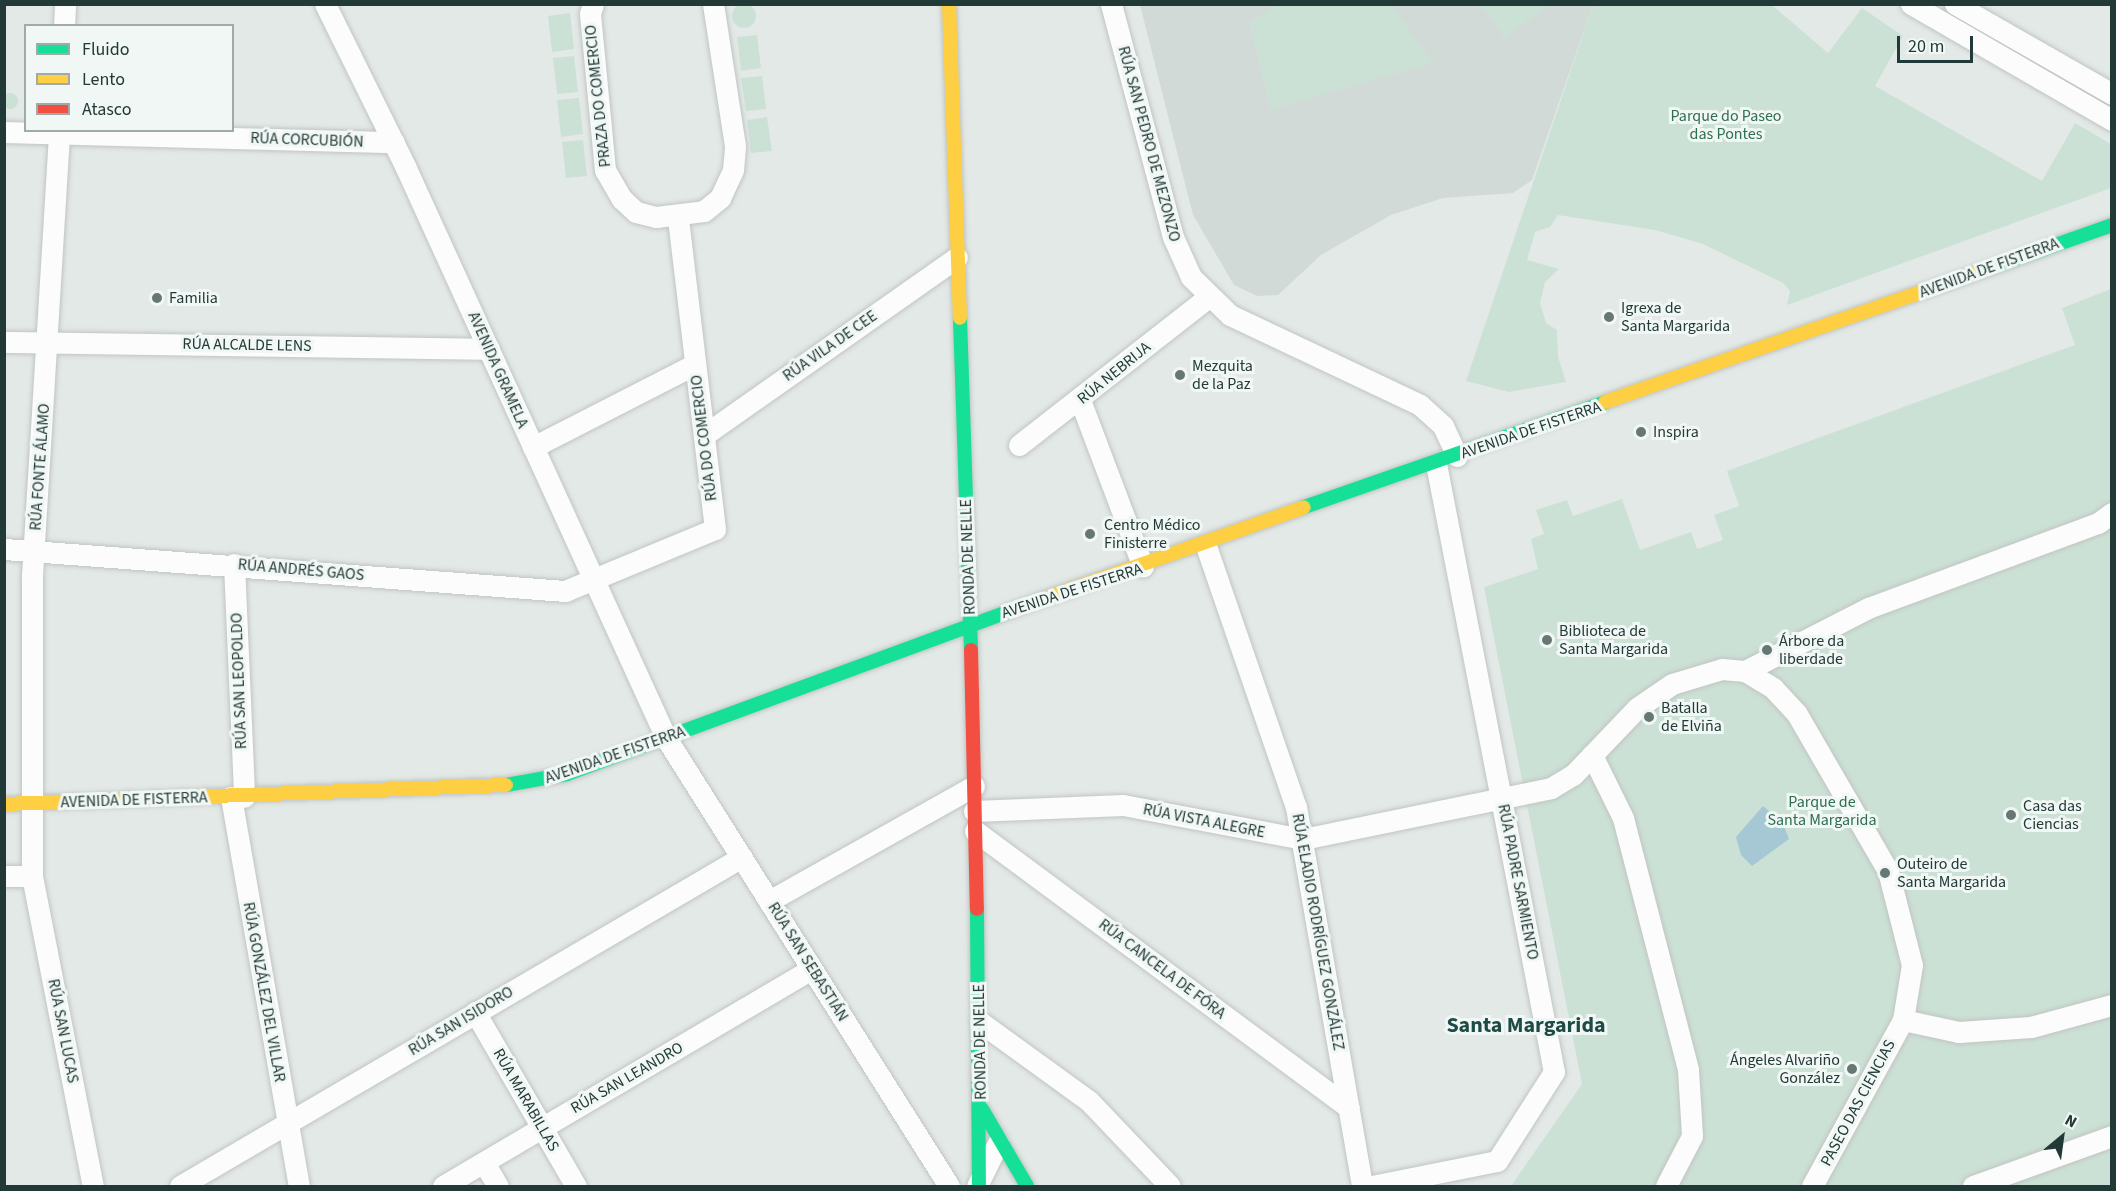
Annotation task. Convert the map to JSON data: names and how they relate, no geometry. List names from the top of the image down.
{
  "streets": {
    "street": [
      "PRAZA DO COMERCIO",
      "RÚA CORCUBIÓN",
      "RÚA SAN PEDRO DE MEZONZO",
      "AVENIDA DE FISTERRA",
      "RÚA ALCALDE LENS",
      "RÚA VILA DE CEE",
      "AVENIDA GRAMELA",
      "RÚA NEBRIJA",
      "RÚA DO COMERCIO",
      "RÚA FONTE ÁLAMO",
      "RONDA DE NELLE",
      "RÚA ANDRÉS GAOS",
      "RÚA SAN LEOPOLDO",
      "RÚA VISTA ALEGRE",
      "RÚA PADRE SARMIENTO",
      "RÚA ELADIO RODRÍGUEZ GONZÁLEZ",
      "RÚA SAN SEBASTIÁN",
      "RÚA CANCELA DE FÓRA",
      "RÚA GONZÁLEZ DEL VILLAR",
      "RÚA SAN ISIDORO",
      "RÚA SAN LUCAS",
      "RÚA SAN LEANDRO",
      "RÚA MARABILLAS",
      "PASEO DAS CIENCIAS"
    ]
  },
  "crossings": [
    ["PRAZA DO COMERCIO", "RÚA DO COMERCIO"],
    ["RÚA CORCUBIÓN", "AVENIDA GRAMELA"],
    ["RÚA SAN PEDRO DE MEZONZO", "AVENIDA DE FISTERRA"],
    ["RÚA SAN PEDRO DE MEZONZO", "RÚA NEBRIJA"],
    ["AVENIDA DE FISTERRA", "AVENIDA GRAMELA"],
    ["AVENIDA DE FISTERRA", "RÚA FONTE ÁLAMO"],
    ["AVENIDA DE FISTERRA", "RONDA DE NELLE"],
    ["AVENIDA DE FISTERRA", "RÚA SAN LEOPOLDO"],
    ["AVENIDA DE FISTERRA", "RÚA PADRE SARMIENTO"],
    ["AVENIDA DE FISTERRA", "RÚA ELADIO RODRÍGUEZ GONZÁLEZ"],
    ["AVENIDA DE FISTERRA", "RÚA SAN SEBASTIÁN"],
    ["AVENIDA DE FISTERRA", "RÚA GONZÁLEZ DEL VILLAR"],
    ["RÚA ALCALDE LENS", "AVENIDA GRAMELA"],
    ["RÚA ALCALDE LENS", "RÚA FONTE ÁLAMO"],
    ["RÚA VILA DE CEE", "RÚA DO COMERCIO"],
    ["RÚA VILA DE CEE", "RONDA DE NELLE"],
    ["AVENIDA GRAMELA", "RÚA DO COMERCIO"],
    ["AVENIDA GRAMELA", "RÚA ANDRÉS GAOS"],
    ["AVENIDA GRAMELA", "RÚA SAN SEBASTIÁN"],
    ["RÚA DO COMERCIO", "RÚA ANDRÉS GAOS"],
    ["RÚA FONTE ÁLAMO", "RÚA ANDRÉS GAOS"],
    ["RÚA FONTE ÁLAMO", "RÚA SAN LUCAS"],
    ["RONDA DE NELLE", "RÚA VISTA ALEGRE"],
    ["RONDA DE NELLE", "RÚA CANCELA DE FÓRA"],
    ["RÚA ANDRÉS GAOS", "RÚA SAN LEOPOLDO"],
    ["RÚA SAN LEOPOLDO", "RÚA GONZÁLEZ DEL VILLAR"],
    ["RÚA VISTA ALEGRE", "RÚA PADRE SARMIENTO"],
    ["RÚA VISTA ALEGRE", "RÚA ELADIO RODRÍGUEZ GONZÁLEZ"],
    ["RÚA VISTA ALEGRE", "RÚA CANCELA DE FÓRA"],
    ["RÚA ELADIO RODRÍGUEZ GONZÁLEZ", "RÚA CANCELA DE FÓRA"],
    ["RÚA SAN SEBASTIÁN", "RÚA SAN ISIDORO"],
    ["RÚA SAN SEBASTIÁN", "RÚA SAN LEANDRO"],
    ["RÚA GONZÁLEZ DEL VILLAR", "RÚA SAN ISIDORO"],
    ["RÚA SAN ISIDORO", "RÚA MARABILLAS"],
    ["RÚA SAN LEANDRO", "RÚA MARABILLAS"]
  ],
  "districts": ["Santa Margarida"],
  "parks": ["Parque do Paseo das Pontes", "Parque de Santa Margarida"],
  "places": [
    "Familia",
    "Igrexa de Santa Margarida",
    "Mezquita de la Paz",
    "Inspira",
    "Centro Médico Finisterre",
    "Biblioteca de Santa Margarida",
    "Árbore da liberdade",
    "Batalla de Elviña",
    "Casa das Ciencias",
    "Outeiro de Santa Margarida",
    "Ángeles Alvariño González"
  ],
  "legend": ["Fluido", "Lento", "Atasco"],
  "scale_bar": "20 m",
  "north": "top right"
}
